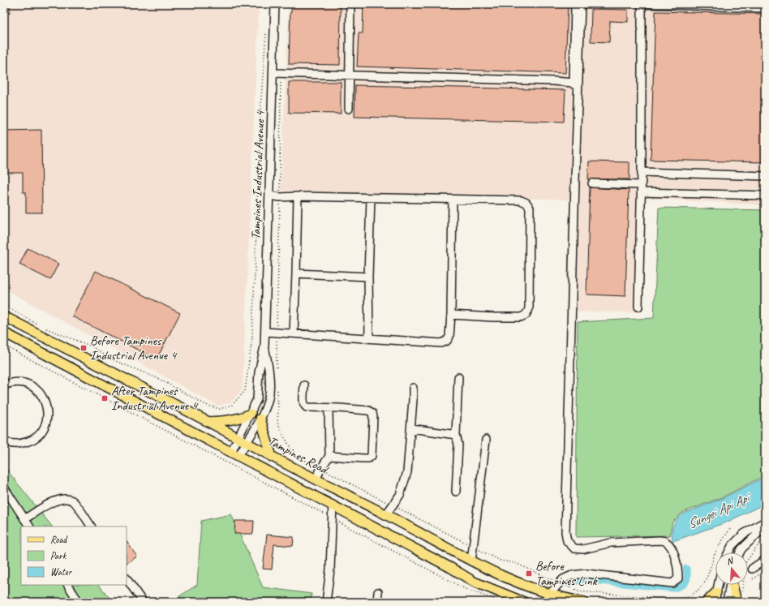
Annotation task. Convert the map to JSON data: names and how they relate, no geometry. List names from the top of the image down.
{
  "streets": {
    "main road": ["Tampines Road"],
    "street": ["Tampines Industrial Avenue 4"]
  },
  "crossings": [
    ["Tampines Industrial Avenue 4", "Tampines Road"]
  ],
  "water": ["Sungei Api Api"],
  "places": {
    "transit": ["Before Tampines Industrial Avenue 4", "After Tampines Industrial Avenue 4", "Before Tampines Link"]
  },
  "legend": ["Road", "Park", "Water"],
  "north": "top"
}
